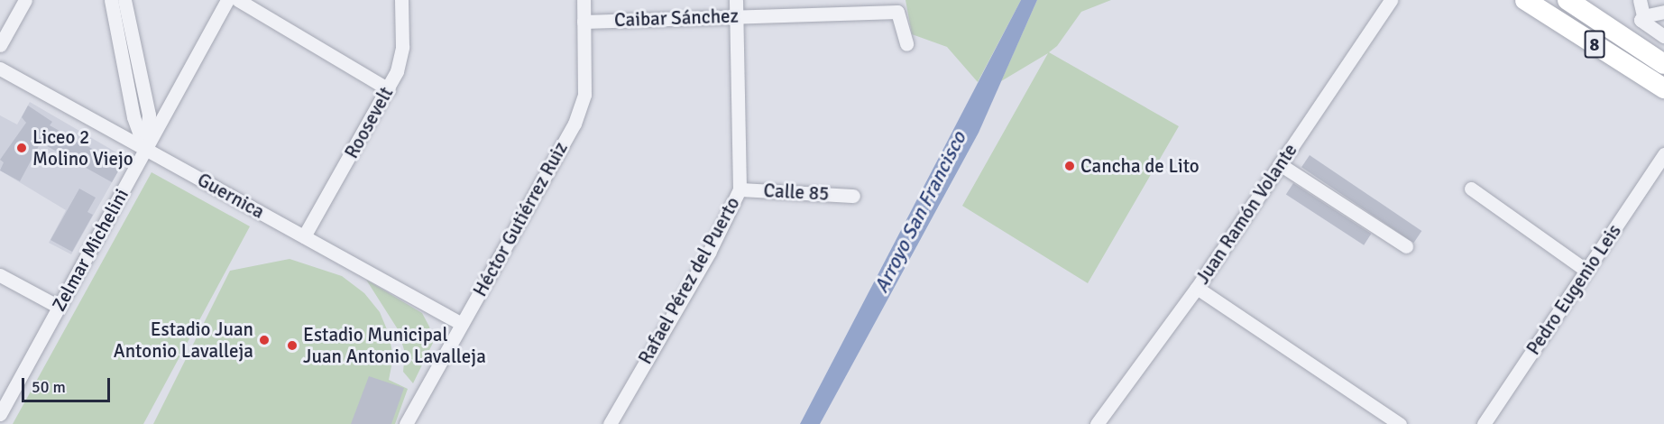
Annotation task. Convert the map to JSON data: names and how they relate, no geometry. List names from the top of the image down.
{
  "streets": {
    "highway": ["8"],
    "street": [
      "Caibar Sánchez",
      "Roosevelt",
      "Calle 85",
      "Guernica",
      "Juan Ramón Volante",
      "Héctor Gutiérrez Ruiz",
      "Zelmar Michelini",
      "Rafael Pérez del Puerto",
      "Pedro Eugenio Leis"
    ]
  },
  "crossings": [
    ["Caibar Sánchez", "Héctor Gutiérrez Ruiz"],
    ["Caibar Sánchez", "Rafael Pérez del Puerto"],
    ["Roosevelt", "Guernica"],
    ["Calle 85", "Rafael Pérez del Puerto"],
    ["Guernica", "Héctor Gutiérrez Ruiz"],
    ["Guernica", "Zelmar Michelini"]
  ],
  "water": ["Arroyo San Francisco"],
  "places": [
    "Liceo 2 Molino Viejo",
    "Cancha de Lito",
    "Estadio Juan Antonio Lavalleja",
    "Estadio Municipal Juan Antonio Lavalleja"
  ],
  "scale_bar": "50 m"
}
